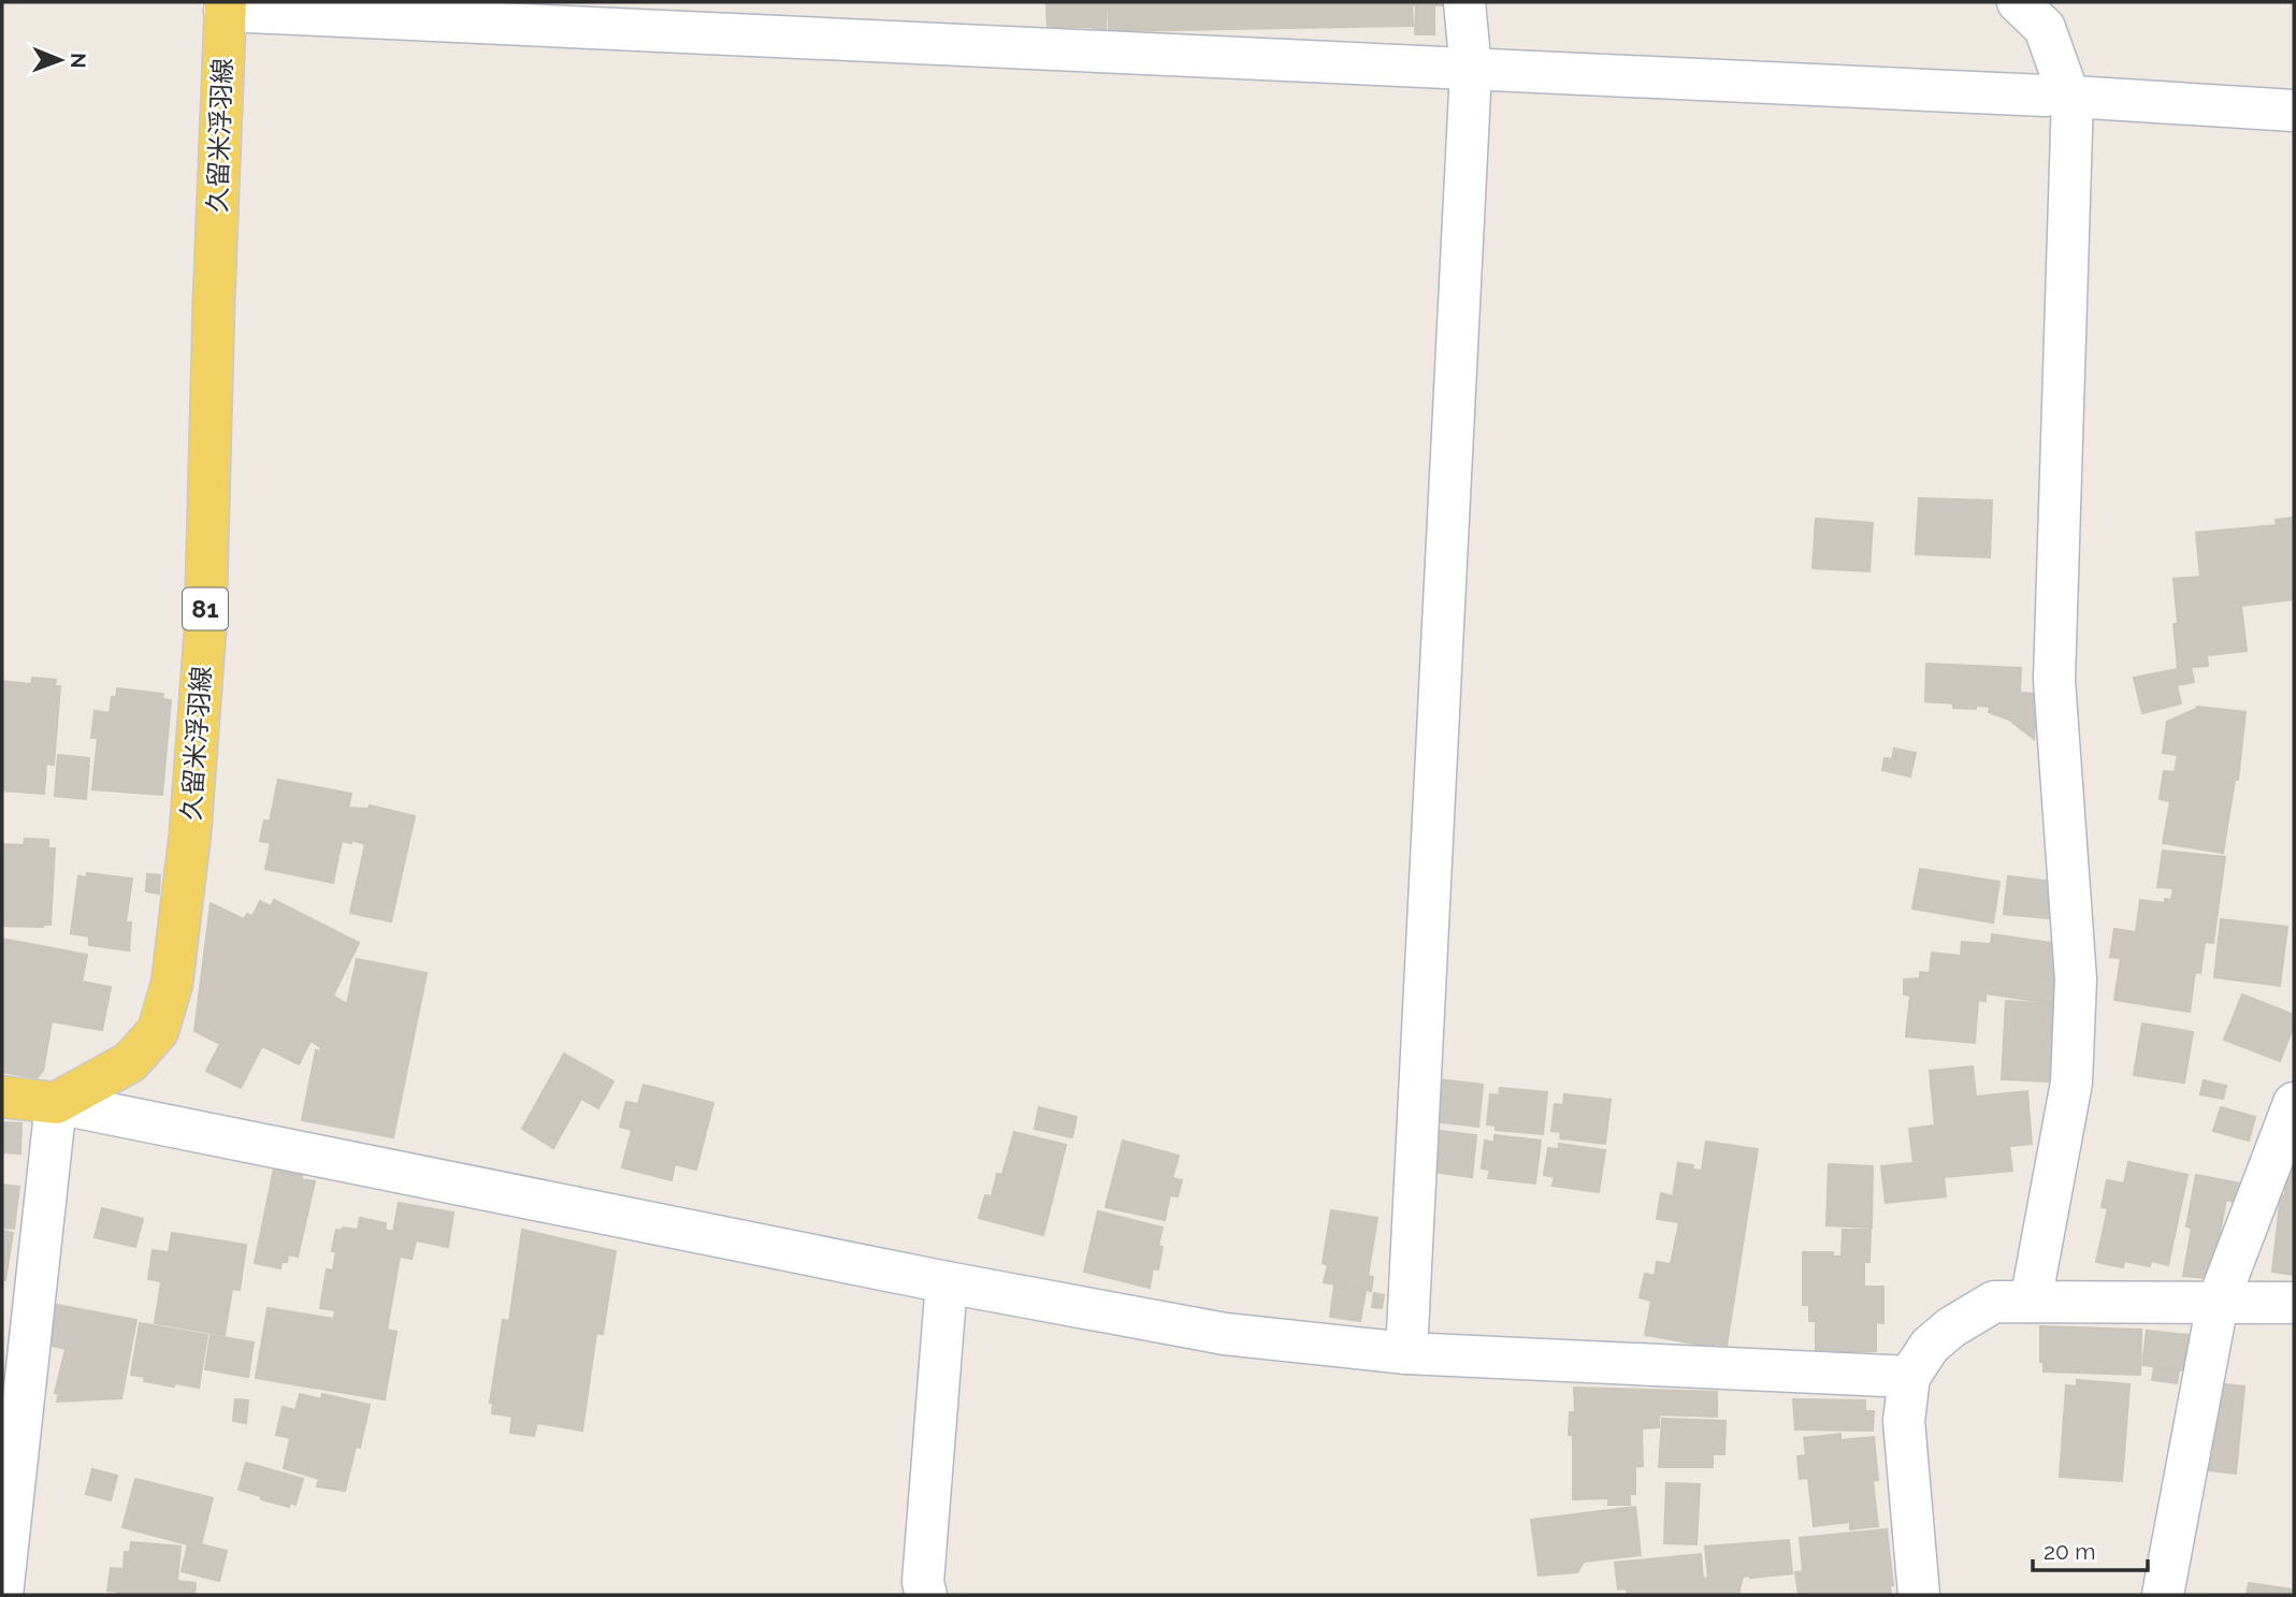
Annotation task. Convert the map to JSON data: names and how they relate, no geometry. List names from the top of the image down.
{
  "streets": {
    "main road": ["久留米浮羽線", "81"]
  },
  "scale_bar": "20 m",
  "north": "right"
}
